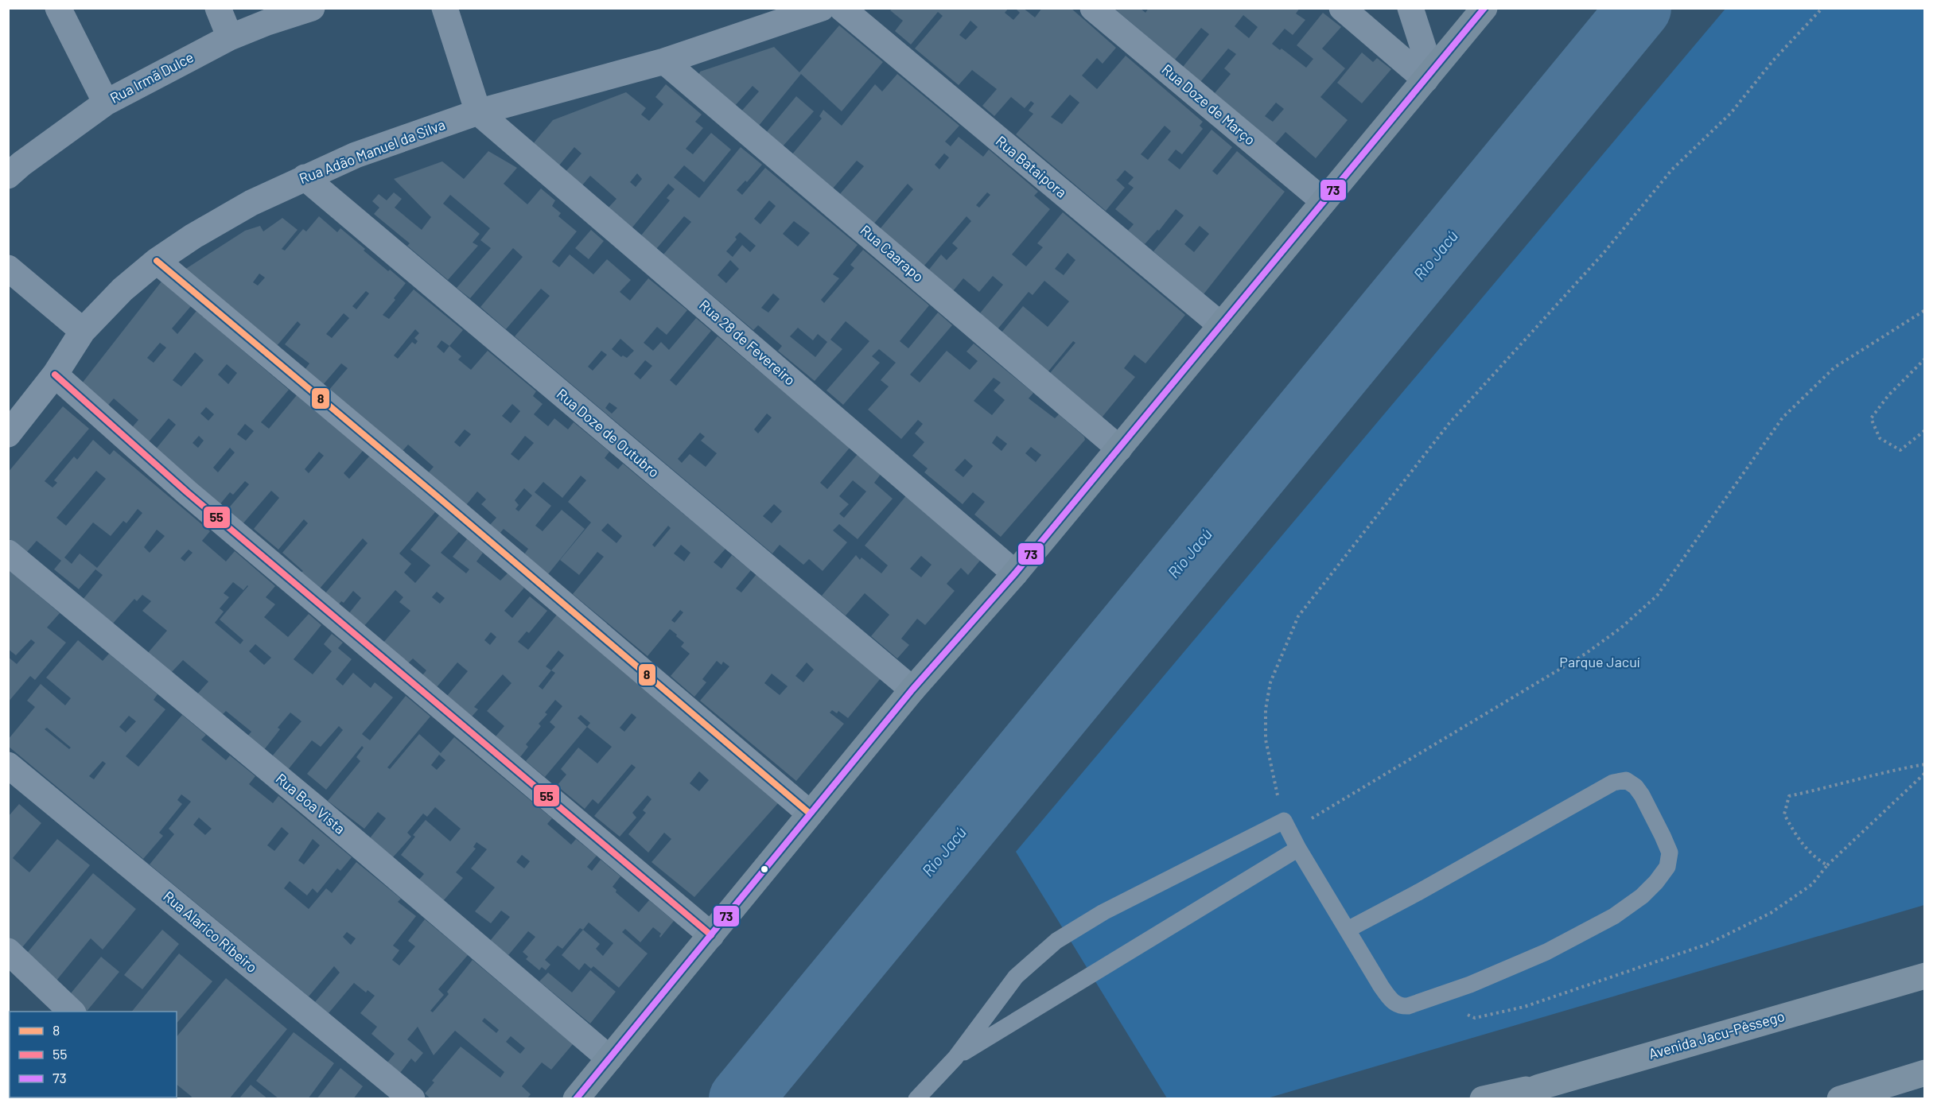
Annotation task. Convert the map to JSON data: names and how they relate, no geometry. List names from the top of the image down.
{
  "streets": {
    "highway": ["Avenida Jacu-Pêssego"],
    "street": [
      "Rua Irmã Dulce",
      "Rua Doze de Março",
      "Rua Adão Manuel da Silva",
      "Rua Bataipora",
      "Rua Caarapo",
      "Rua 28 de Fevereiro",
      "Rua Doze de Outubro",
      "Rua Boa Vista",
      "Rua Alarico Ribeiro"
    ]
  },
  "crossings": [
    ["Rua Adão Manuel da Silva", "Rua Caarapo"],
    ["Rua Adão Manuel da Silva", "Rua 28 de Fevereiro"],
    ["Rua Adão Manuel da Silva", "Rua Doze de Outubro"]
  ],
  "water": ["Rio Jacú"],
  "parks": ["Parque Jacuí"],
  "lines": ["transit line 73", "transit line 8", "transit line 55"],
  "legend": ["8", "55", "73"]
}
